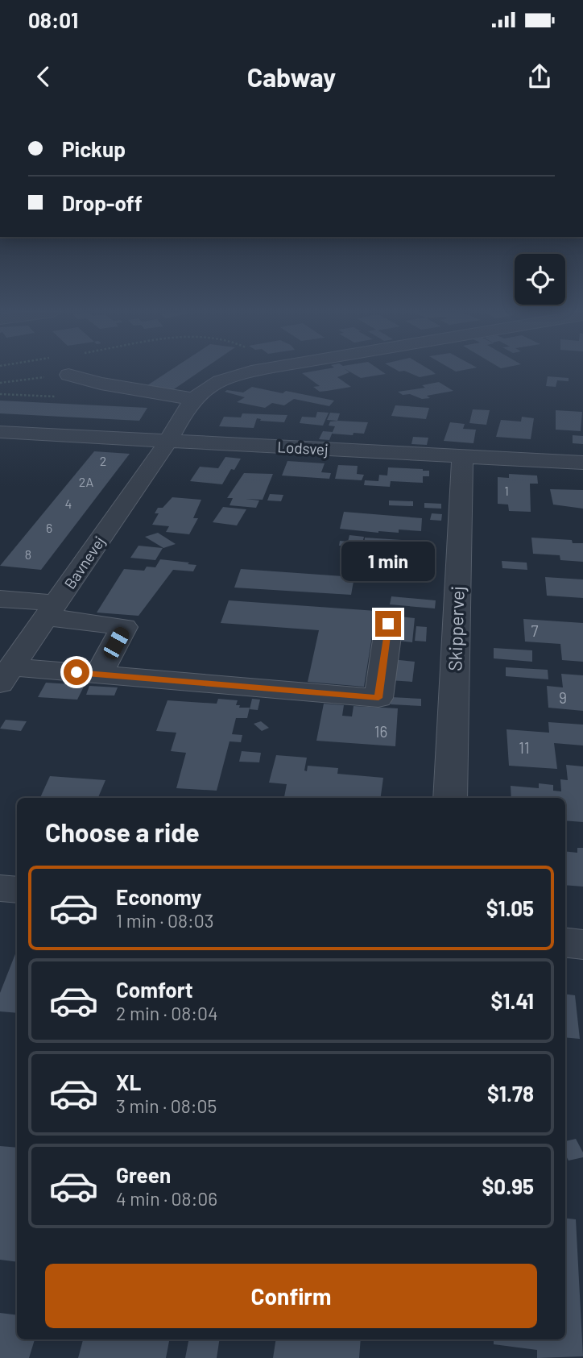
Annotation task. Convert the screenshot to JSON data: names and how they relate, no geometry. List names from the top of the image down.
{
  "streets": {
    "street": ["Lodsvej", "Bavnevej", "Skippervej"]
  },
  "crossings": [
    ["Lodsvej", "Bavnevej"],
    ["Lodsvej", "Skippervej"]
  ],
  "house_numbers": [
    "2",
    "2A",
    "1",
    "4",
    "6",
    "8",
    "7",
    "9",
    "16",
    "11"
  ],
  "page": {
    "status": "08:01",
    "header": "Cabway",
    "banner": ["Pickup", "Drop-off"],
    "bubble": "1 min",
    "heading": "Choose a ride",
    "list": [
      {
        "name": "Economy",
        "note": "1 min · 08:03",
        "value": "$1.05"
      },
      {
        "name": "Comfort",
        "note": "2 min · 08:04",
        "value": "$1.41"
      },
      {
        "name": "XL",
        "note": "3 min · 08:05",
        "value": "$1.78"
      },
      {
        "name": "Green",
        "note": "4 min · 08:06",
        "value": "$0.95"
      }
    ],
    "buttons": "Confirm"
  }
}
